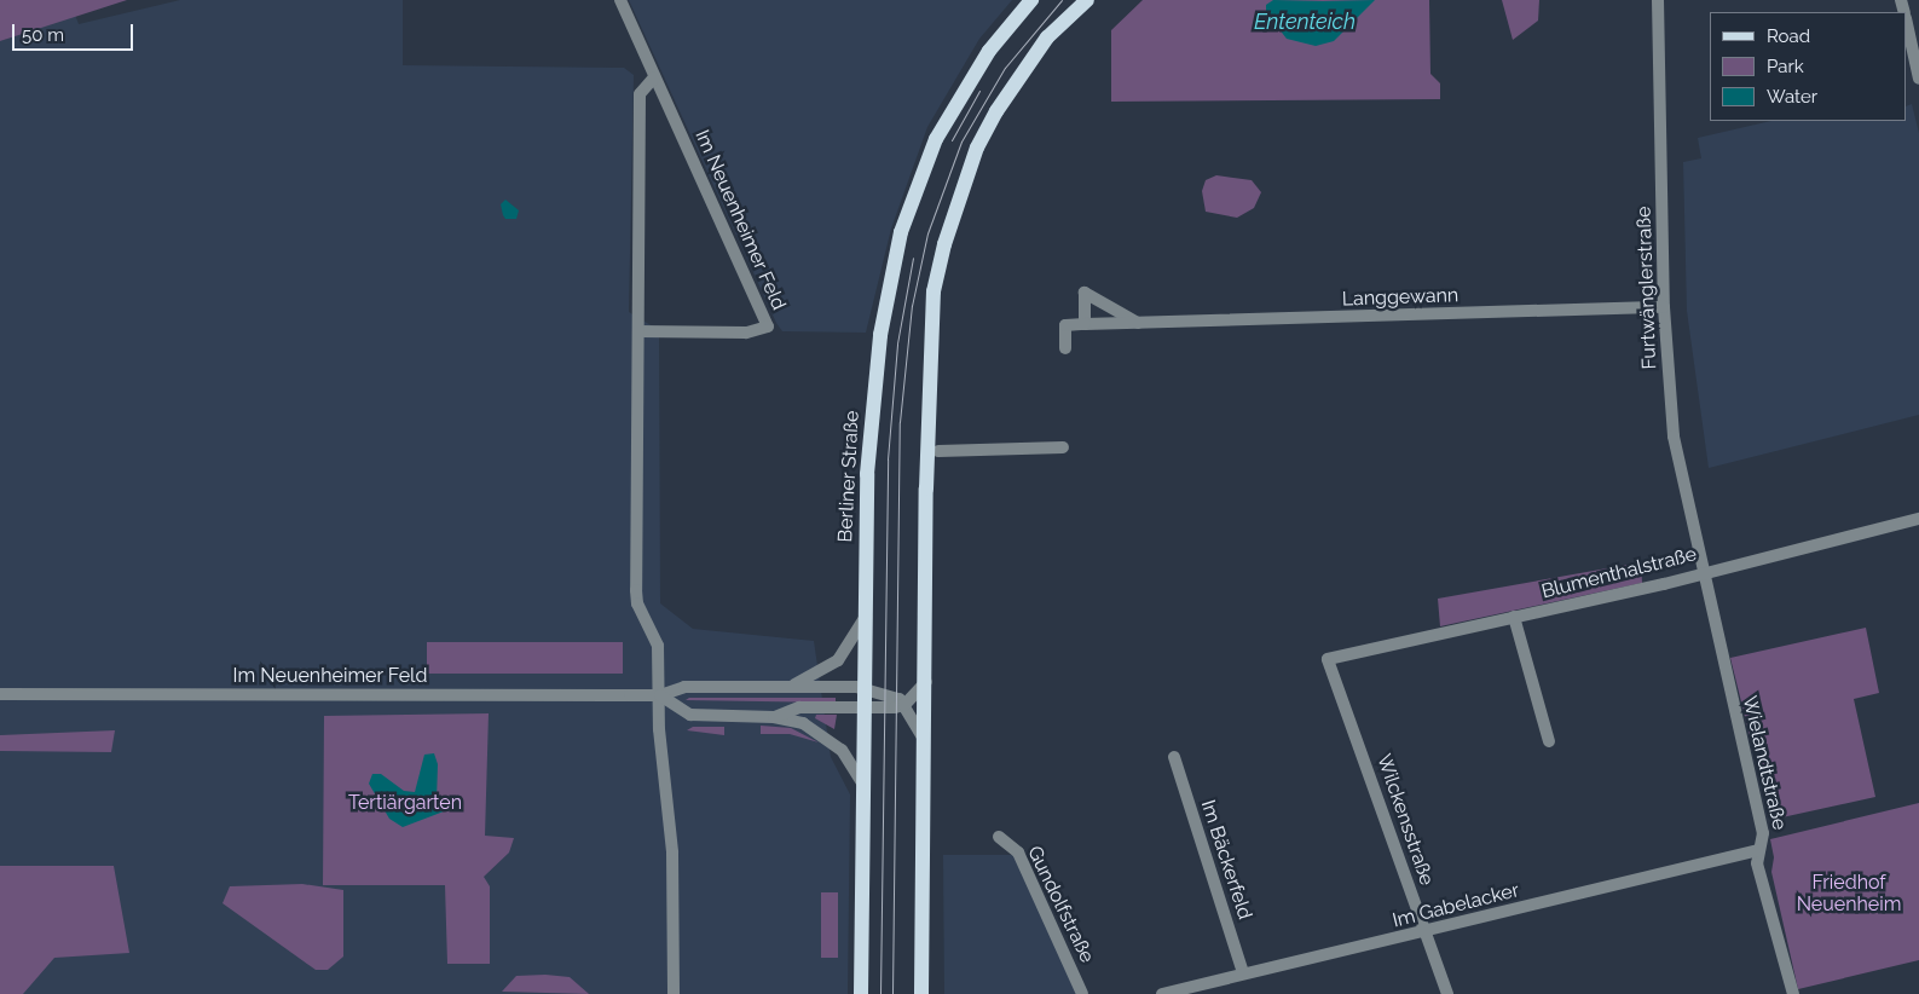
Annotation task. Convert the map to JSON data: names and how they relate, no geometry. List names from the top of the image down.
{
  "streets": {
    "main road": ["Berliner Straße"],
    "street": [
      "Im Neuenheimer Feld",
      "Furtwänglerstraße",
      "Langgewann",
      "Blumenthalstraße",
      "Wielandtstraße",
      "Wilckensstraße",
      "Im Bäckerfeld",
      "Gundolfstraße",
      "Im Gabelacker"
    ]
  },
  "crossings": [
    ["Im Neuenheimer Feld", "Berliner Straße"],
    ["Furtwänglerstraße", "Langgewann"],
    ["Furtwänglerstraße", "Blumenthalstraße"],
    ["Furtwänglerstraße", "Wielandtstraße"],
    ["Blumenthalstraße", "Wielandtstraße"],
    ["Blumenthalstraße", "Wilckensstraße"],
    ["Wielandtstraße", "Im Gabelacker"],
    ["Wilckensstraße", "Im Gabelacker"],
    ["Im Bäckerfeld", "Im Gabelacker"]
  ],
  "water": ["Ententeich"],
  "parks": ["Tertiärgarten", "Friedhof Neuenheim"],
  "legend": ["Road", "Park", "Water"],
  "scale_bar": "50 m"
}
